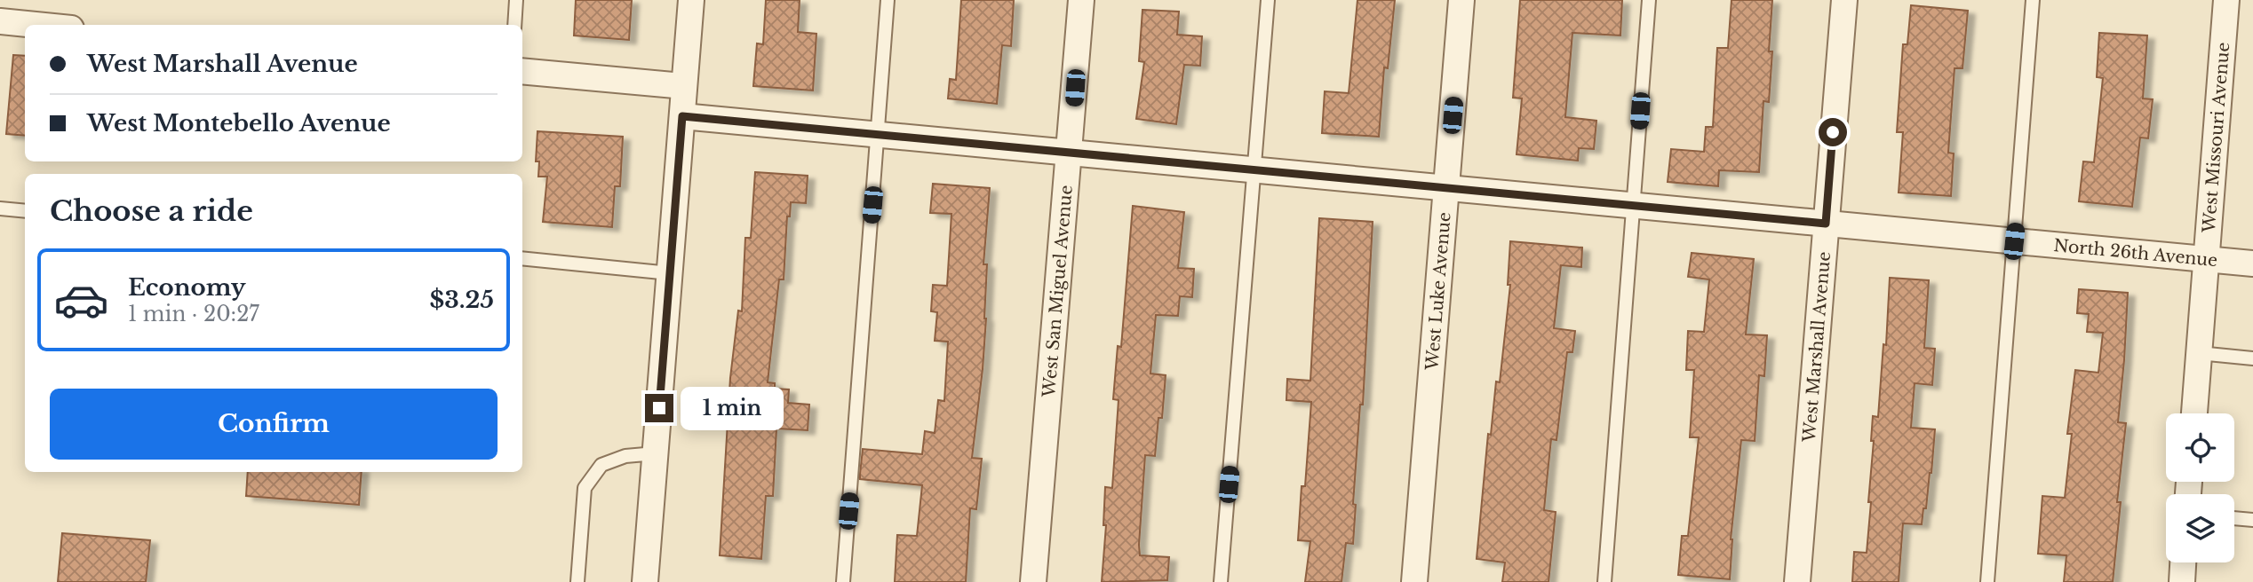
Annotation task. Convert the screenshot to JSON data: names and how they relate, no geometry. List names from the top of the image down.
{
  "streets": {
    "street": [
      "West Missouri Avenue",
      "North 26th Avenue",
      "West San Miguel Avenue",
      "West Luke Avenue",
      "West Marshall Avenue"
    ]
  },
  "crossings": [
    ["West Missouri Avenue", "North 26th Avenue"],
    ["North 26th Avenue", "West San Miguel Avenue"],
    ["North 26th Avenue", "West Luke Avenue"],
    ["North 26th Avenue", "West Marshall Avenue"]
  ],
  "page": {
    "banner": ["West Marshall Avenue", "West Montebello Avenue"],
    "heading": "Choose a ride",
    "list": [
      {
        "name": "Economy",
        "note": "1 min · 20:27",
        "value": "$3.25"
      }
    ],
    "buttons": "Confirm",
    "bubble": "1 min"
  }
}
